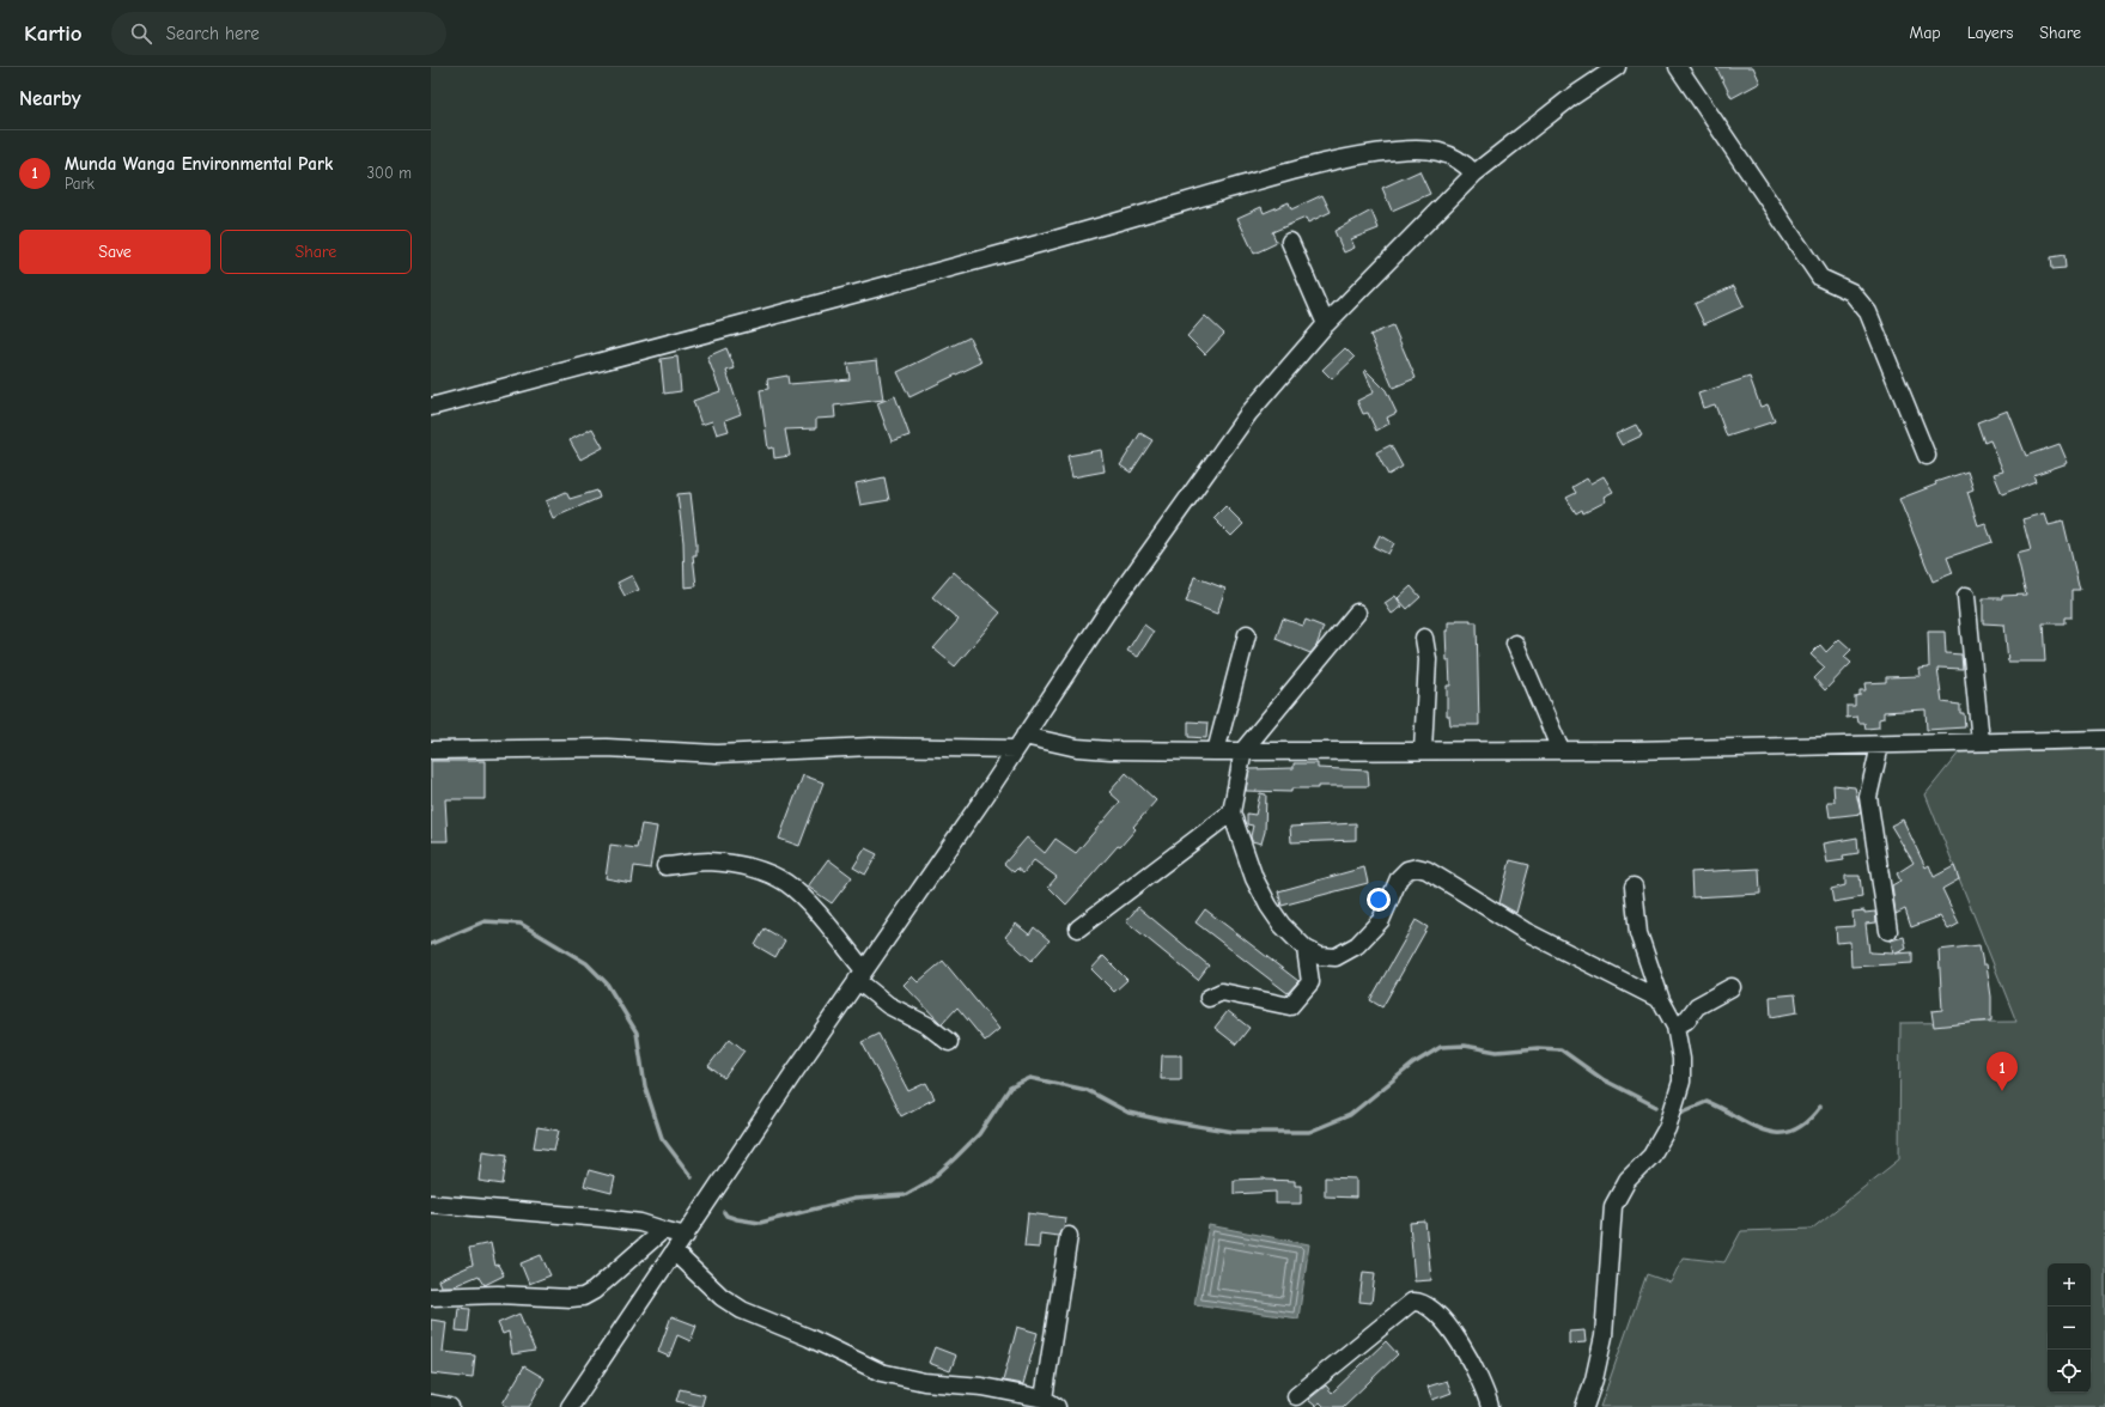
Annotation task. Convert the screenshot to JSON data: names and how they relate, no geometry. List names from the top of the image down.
{
  "page": {
    "header": "Kartio",
    "search": "Search here",
    "nav": ["Map", "Layers", "Share"],
    "heading": "Nearby",
    "list": [
      {
        "mark": "1",
        "name": "Munda Wanga Environmental Park",
        "note": "Park",
        "value": "300 m"
      }
    ],
    "buttons": ["Save", "Share"],
    "pins": "1",
    "map_buttons": ["+", "−"]
  }
}
